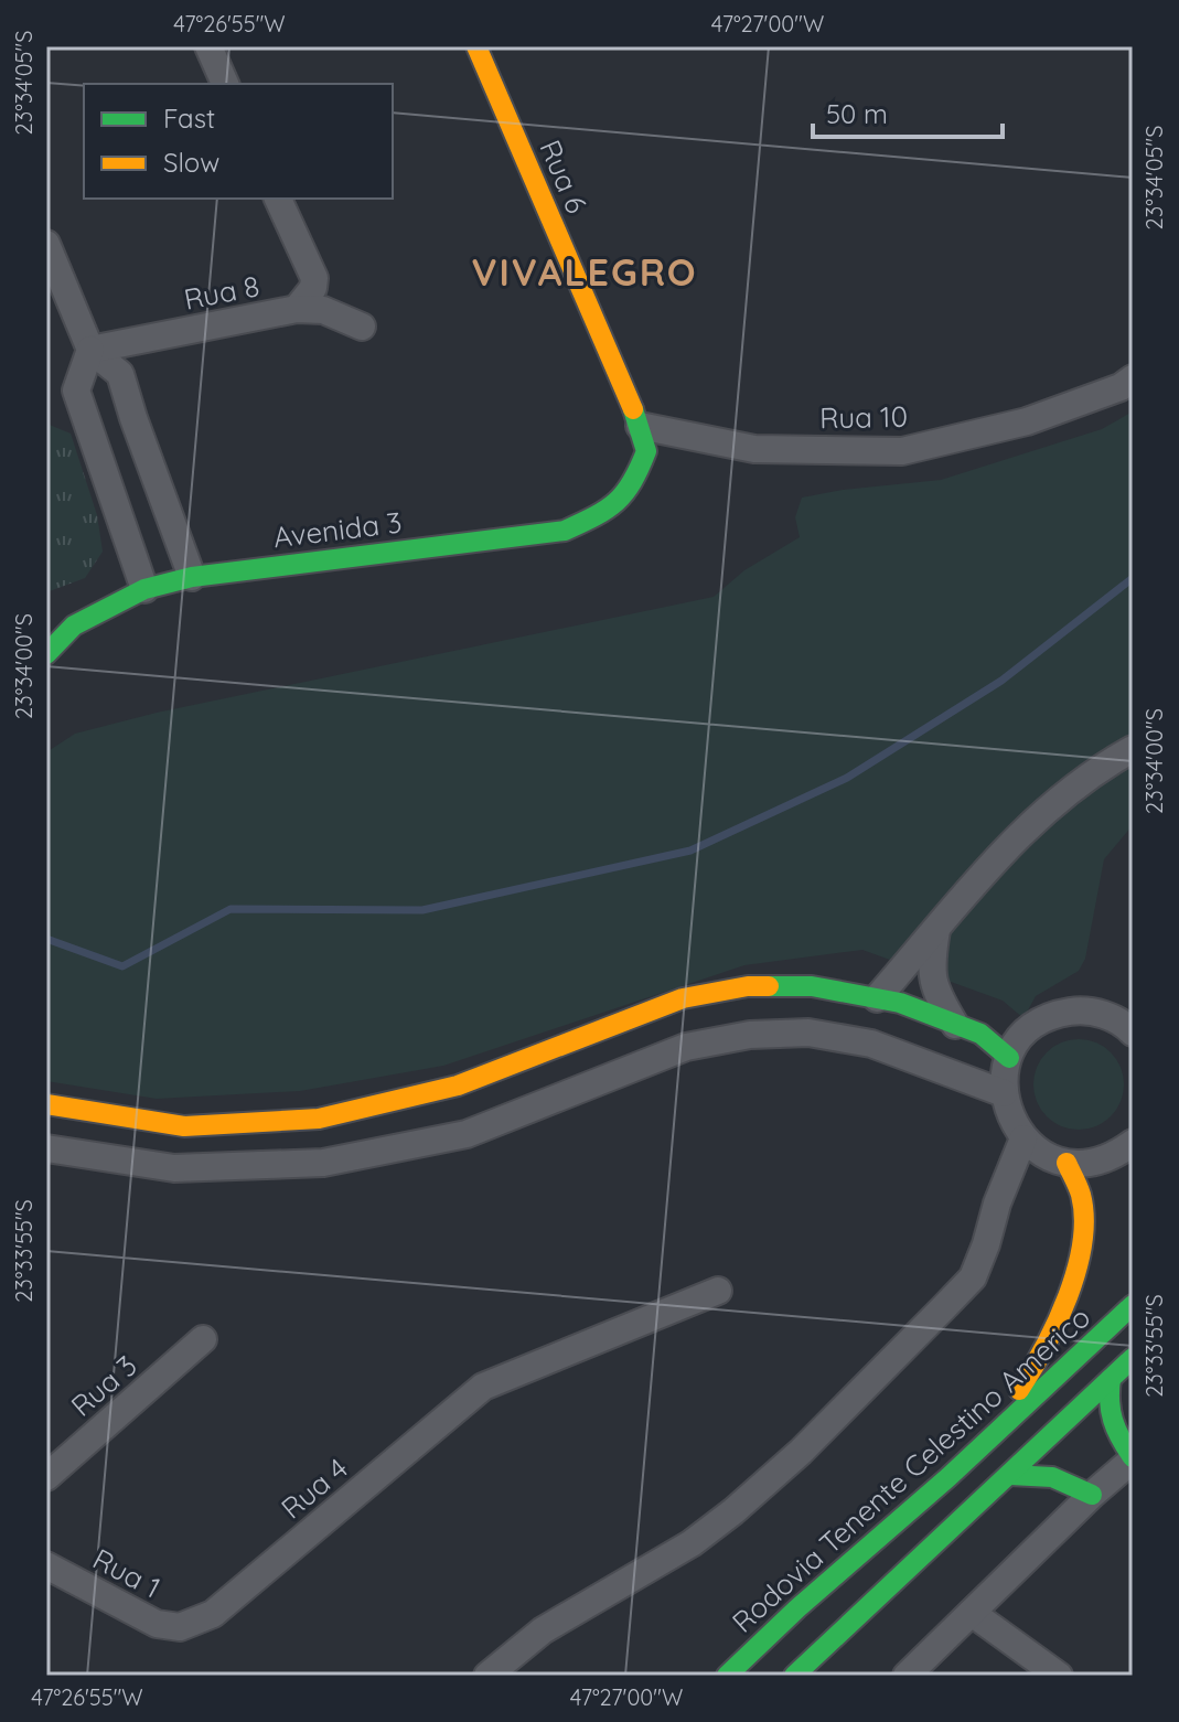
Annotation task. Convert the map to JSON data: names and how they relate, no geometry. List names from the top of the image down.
{
  "streets": {
    "main road": ["Rua 6", "Avenida 3", "Rodovia Tenente Celestino Americo"],
    "street": [
      "Rua 8",
      "Rua 10",
      "Rua 3",
      "Rua 4",
      "Rua 1"
    ]
  },
  "crossings": [
    ["Rua 6", "Rua 10"],
    ["Rua 6", "Avenida 3"],
    ["Rua 4", "Rua 1"]
  ],
  "districts": ["VIVALEGRO"],
  "legend": ["Fast", "Slow"],
  "scale_bar": "50 m",
  "coordinates": [
    "47°26'55\"W",
    "47°27'00\"W",
    "23°34'05\"S",
    "23°34'00\"S",
    "23°33'55\"S"
  ]
}
